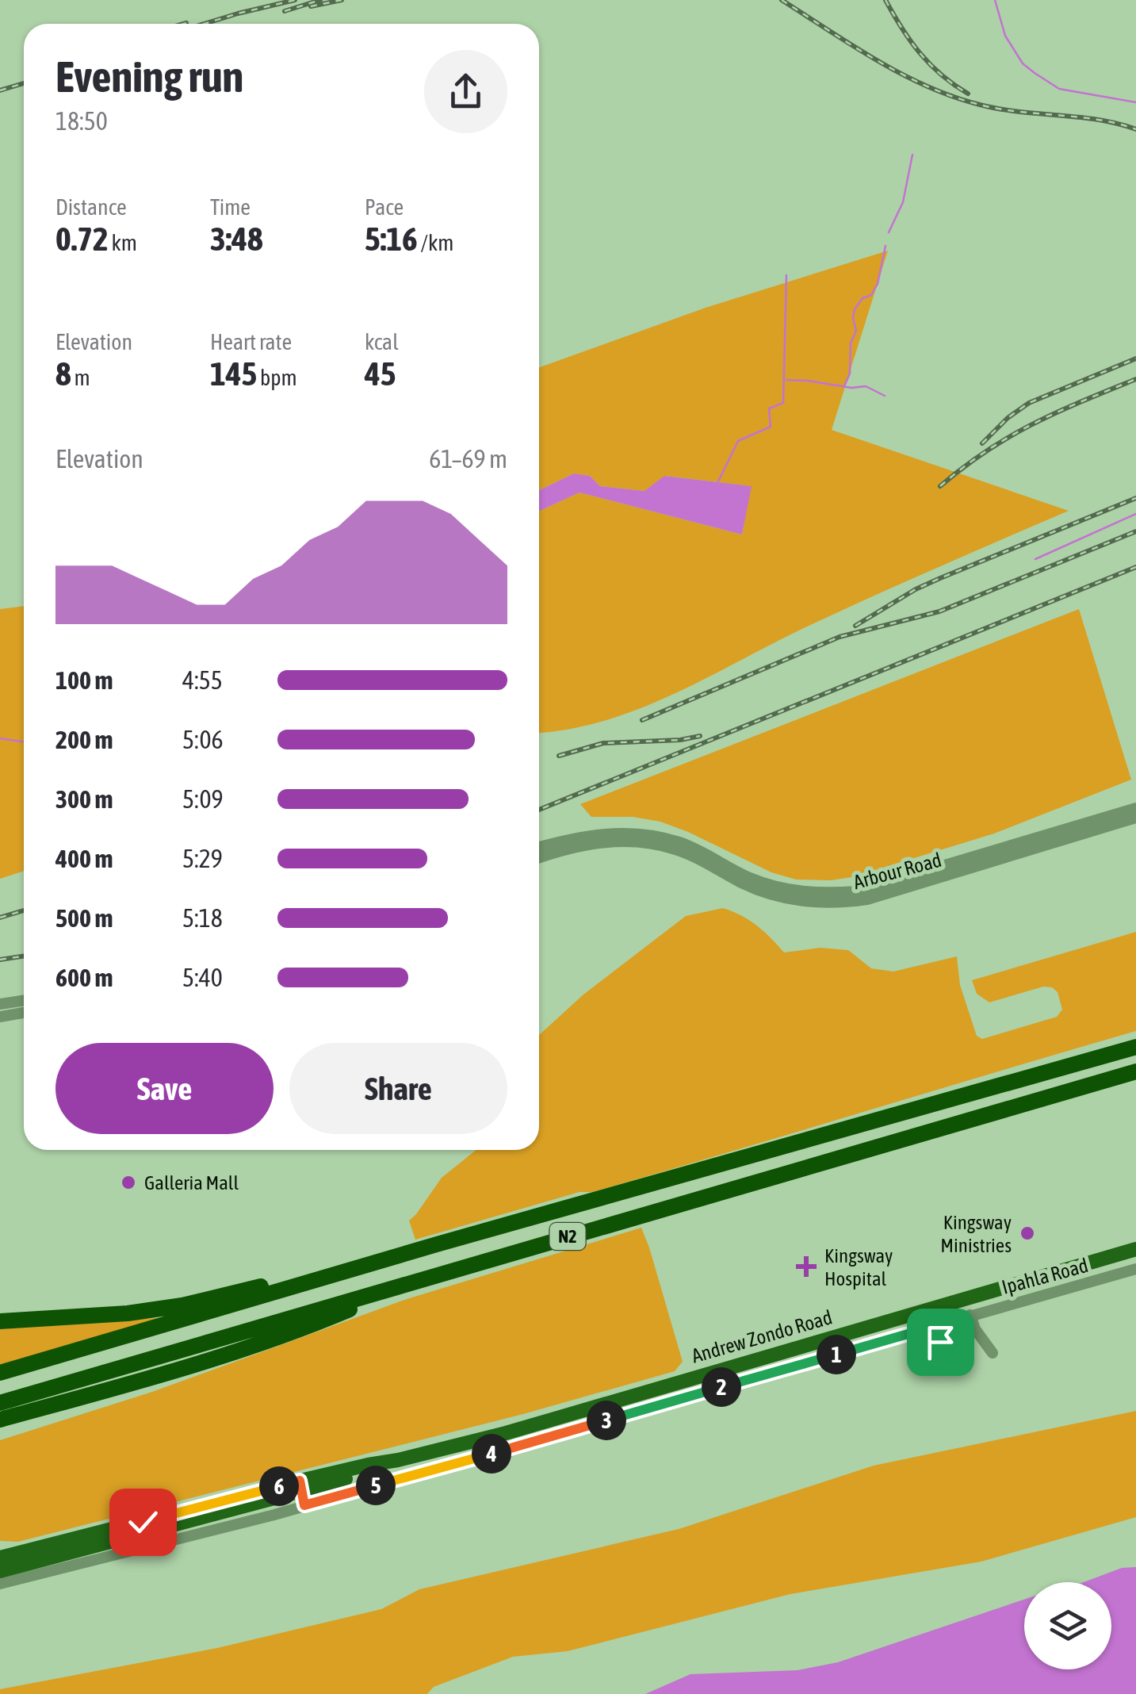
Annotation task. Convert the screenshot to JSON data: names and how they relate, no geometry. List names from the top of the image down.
{
  "streets": {
    "highway": ["N2"],
    "main road": ["Andrew Zondo Road"],
    "street": ["Arbour Road", "Ipahla Road"]
  },
  "crossings": [
    ["Ipahla Road", "Andrew Zondo Road"]
  ],
  "places": {
    "other": ["Galleria Mall", "Kingsway Ministries"],
    "health": ["Kingsway Hospital"]
  },
  "page": {
    "heading": ["Evening run", "18:50"],
    "stats": [
      ["Distance", "0.72 km"],
      ["Time", "3:48"],
      ["Pace", "5:16 /km"],
      ["Elevation", "8 m"],
      ["Heart rate", "145 bpm"],
      ["kcal", "45"]
    ],
    "chart": ["Elevation", "61–69 m"],
    "list": [
      {
        "name": "100 m",
        "note": "4:55"
      },
      {
        "name": "200 m",
        "note": "5:06"
      },
      {
        "name": "300 m",
        "note": "5:09"
      },
      {
        "name": "400 m",
        "note": "5:29"
      },
      {
        "name": "500 m",
        "note": "5:18"
      },
      {
        "name": "600 m",
        "note": "5:40"
      }
    ],
    "buttons": ["Save", "Share"],
    "pins": [
      "1",
      "2",
      "3",
      "4",
      "5",
      "6"
    ]
  }
}
